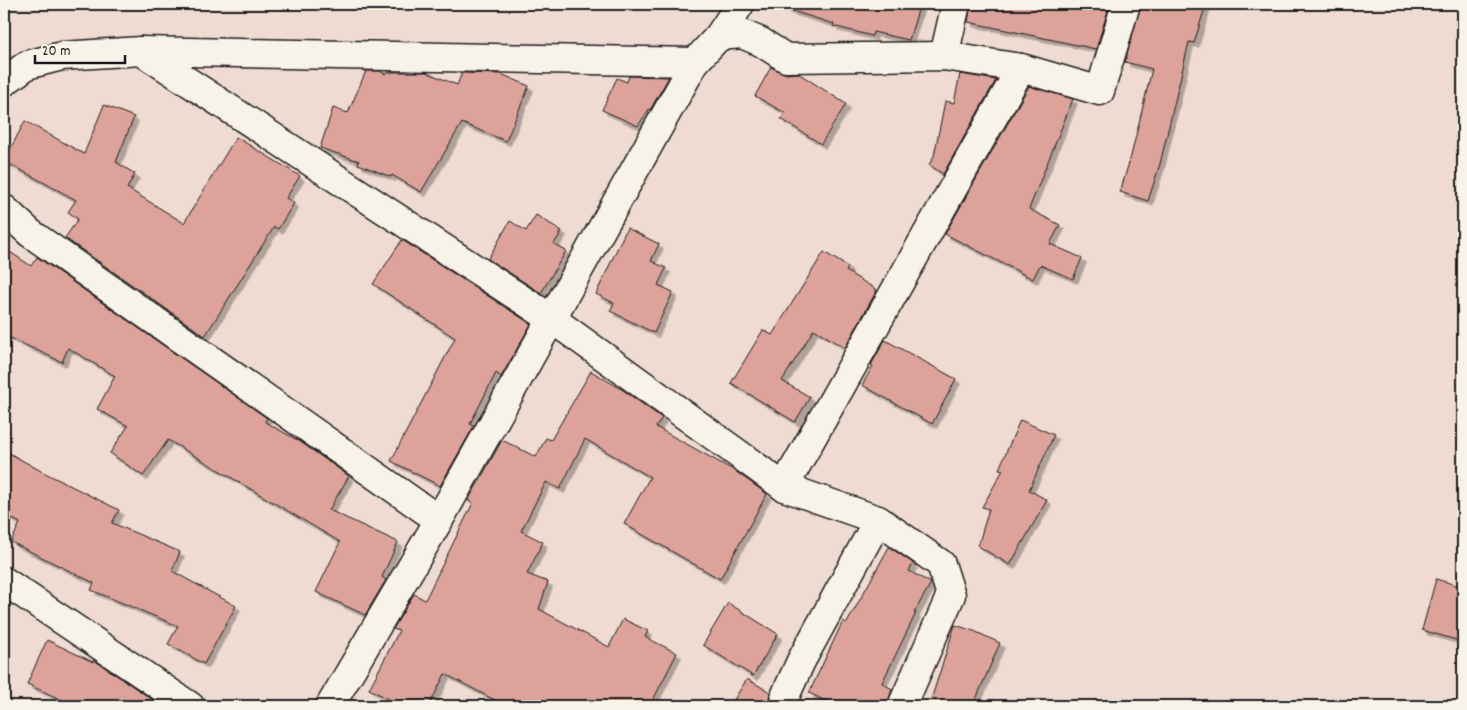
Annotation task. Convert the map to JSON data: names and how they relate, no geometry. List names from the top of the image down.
{
  "scale_bar": "20 m"
}
